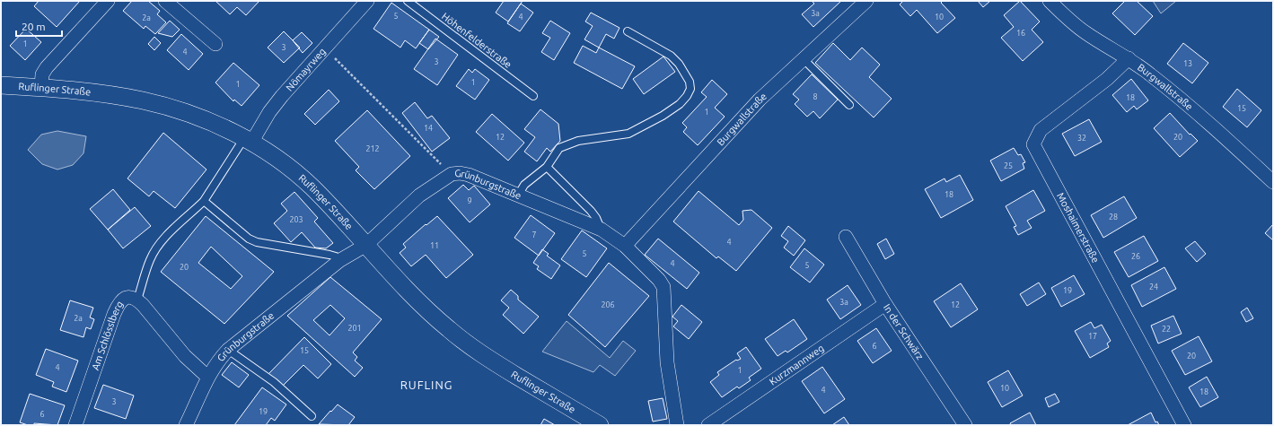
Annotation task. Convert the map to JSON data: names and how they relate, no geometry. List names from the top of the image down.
{
  "streets": {
    "street": [
      "Nömayrweg",
      "Burgwallstraße",
      "Ruflinger Straße",
      "Grünburgstraße",
      "Moshaimerstraße",
      "In der Schwärz",
      "Am Schlösslberg",
      "Kurzmannweg"
    ],
    "lane": ["Höhenfelderstraße"]
  },
  "crossings": [
    ["Nömayrweg", "Ruflinger Straße"],
    ["Burgwallstraße", "Grünburgstraße"],
    ["Burgwallstraße", "Moshaimerstraße"],
    ["Ruflinger Straße", "Grünburgstraße"],
    ["Grünburgstraße", "Am Schlösslberg"],
    ["In der Schwärz", "Kurzmannweg"]
  ],
  "districts": ["RUFLING"],
  "house_numbers": [
    "3a",
    "5",
    "4",
    "10",
    "2a",
    "16",
    "1",
    "3",
    "4",
    "3",
    "13",
    "1",
    "1",
    "8",
    "18",
    "15",
    "1",
    "14",
    "12",
    "20",
    "32",
    "212",
    "25",
    "18",
    "9",
    "28",
    "203",
    "7",
    "4",
    "11",
    "5",
    "26",
    "4",
    "5",
    "20",
    "24",
    "19",
    "3a",
    "206",
    "12",
    "2a",
    "201",
    "22",
    "17",
    "6",
    "15",
    "20",
    "4",
    "1",
    "10",
    "4",
    "18",
    "3",
    "19",
    "6"
  ],
  "scale_bar": "20 m"
}
